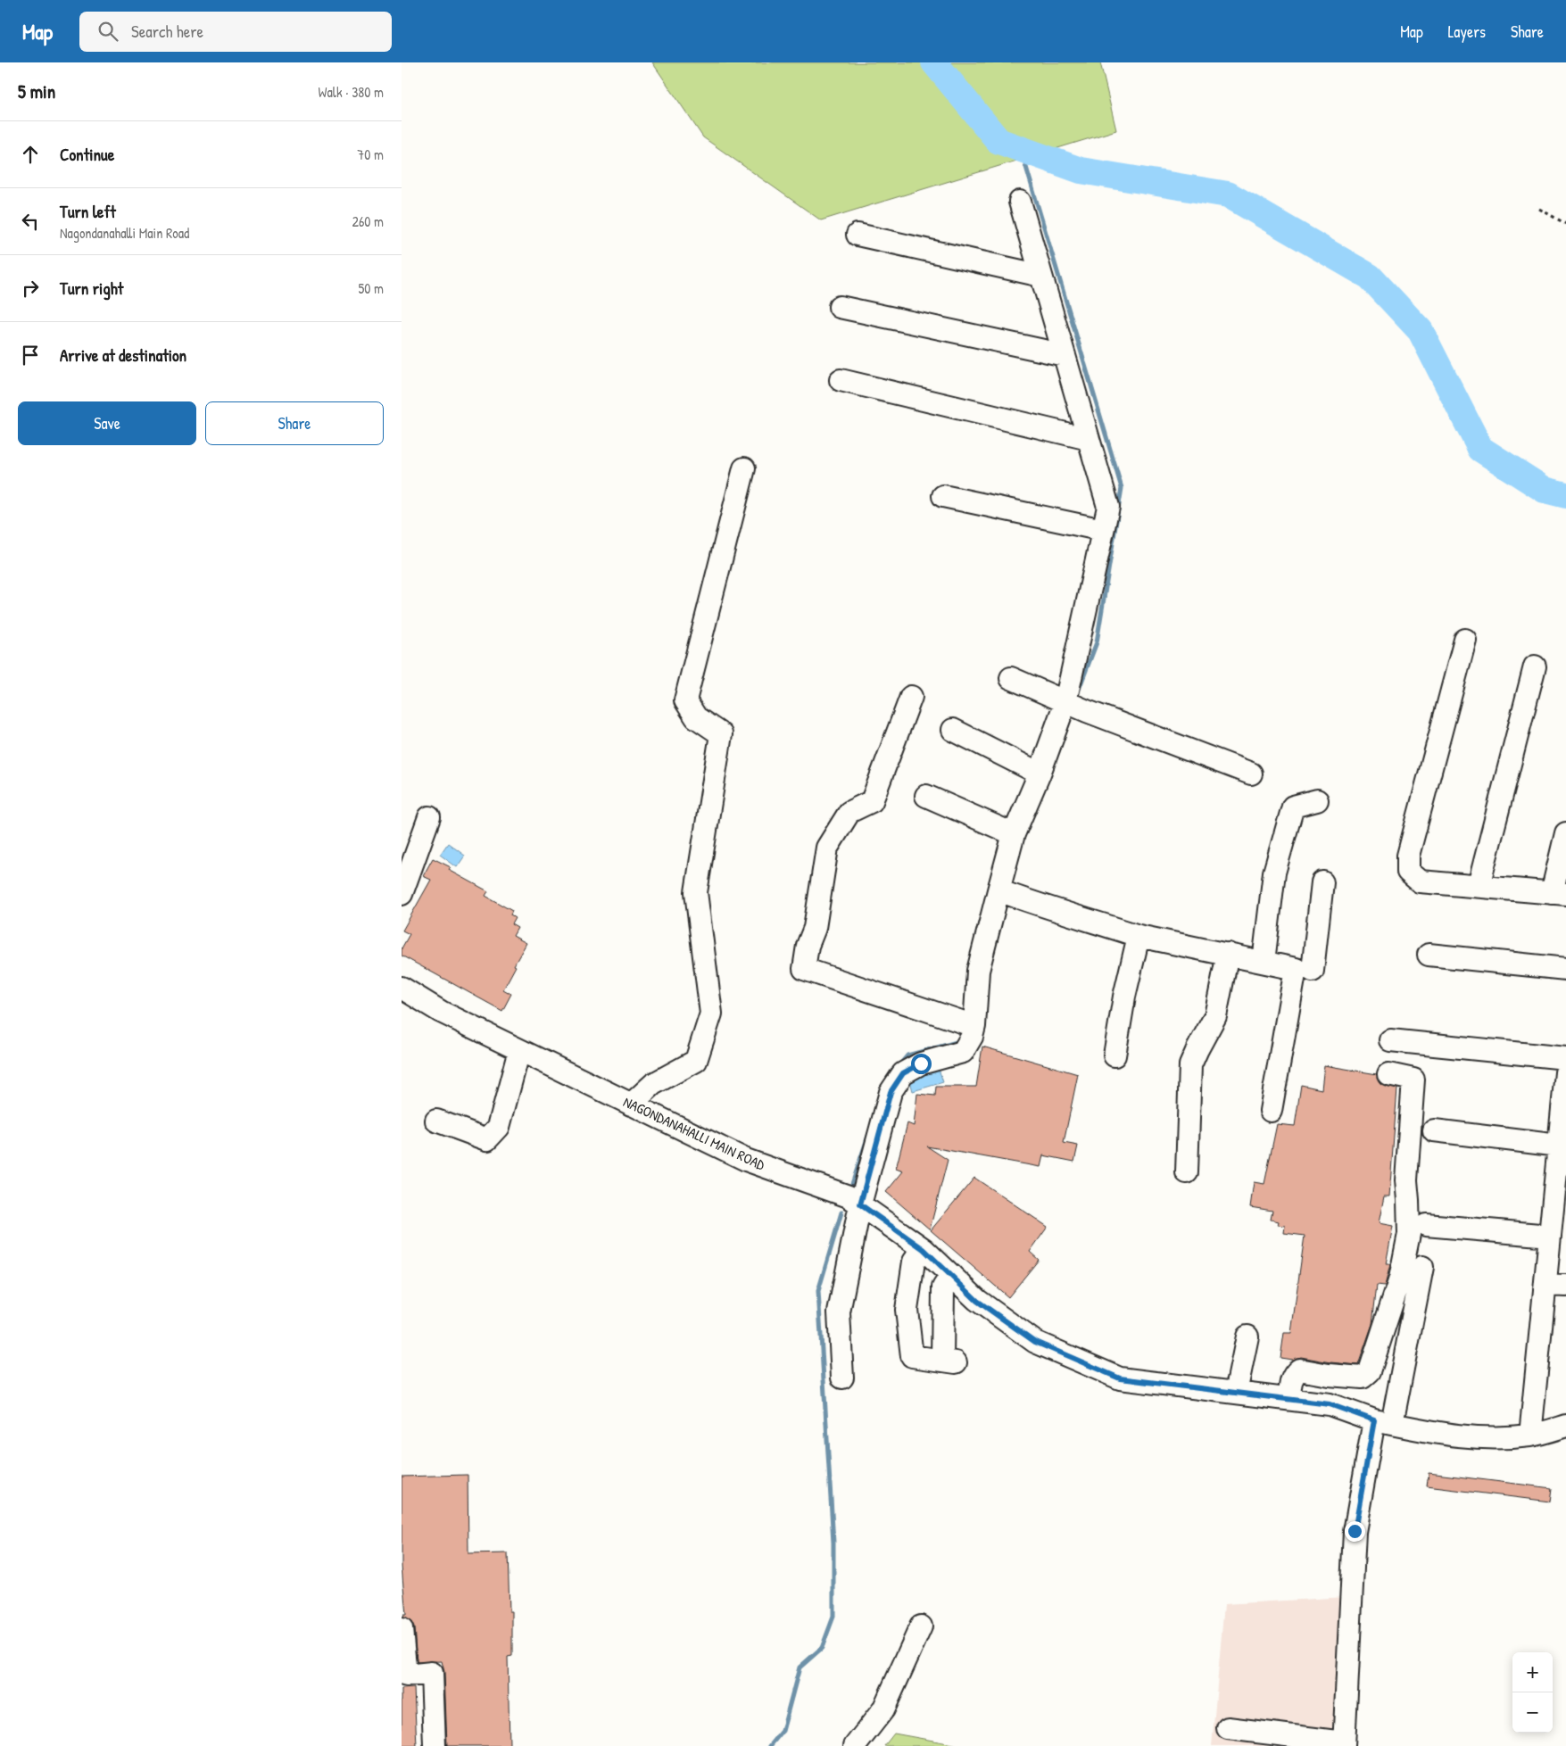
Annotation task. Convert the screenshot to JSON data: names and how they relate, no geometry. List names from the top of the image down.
{
  "streets": {
    "street": ["NAGONDANAHALLI MAIN ROAD"]
  },
  "page": {
    "header": "Map",
    "search": "Search here",
    "nav": ["Map", "Layers", "Share"],
    "heading": ["5 min", "Walk · 380 m"],
    "list": [
      ["Continue", "70 m"],
      ["Turn left", "Nagondanahalli Main Road", "260 m"],
      ["Turn right", "50 m"],
      "Arrive at destination"
    ],
    "buttons": ["Save", "Share"],
    "map_buttons": ["+", "−"]
  }
}
